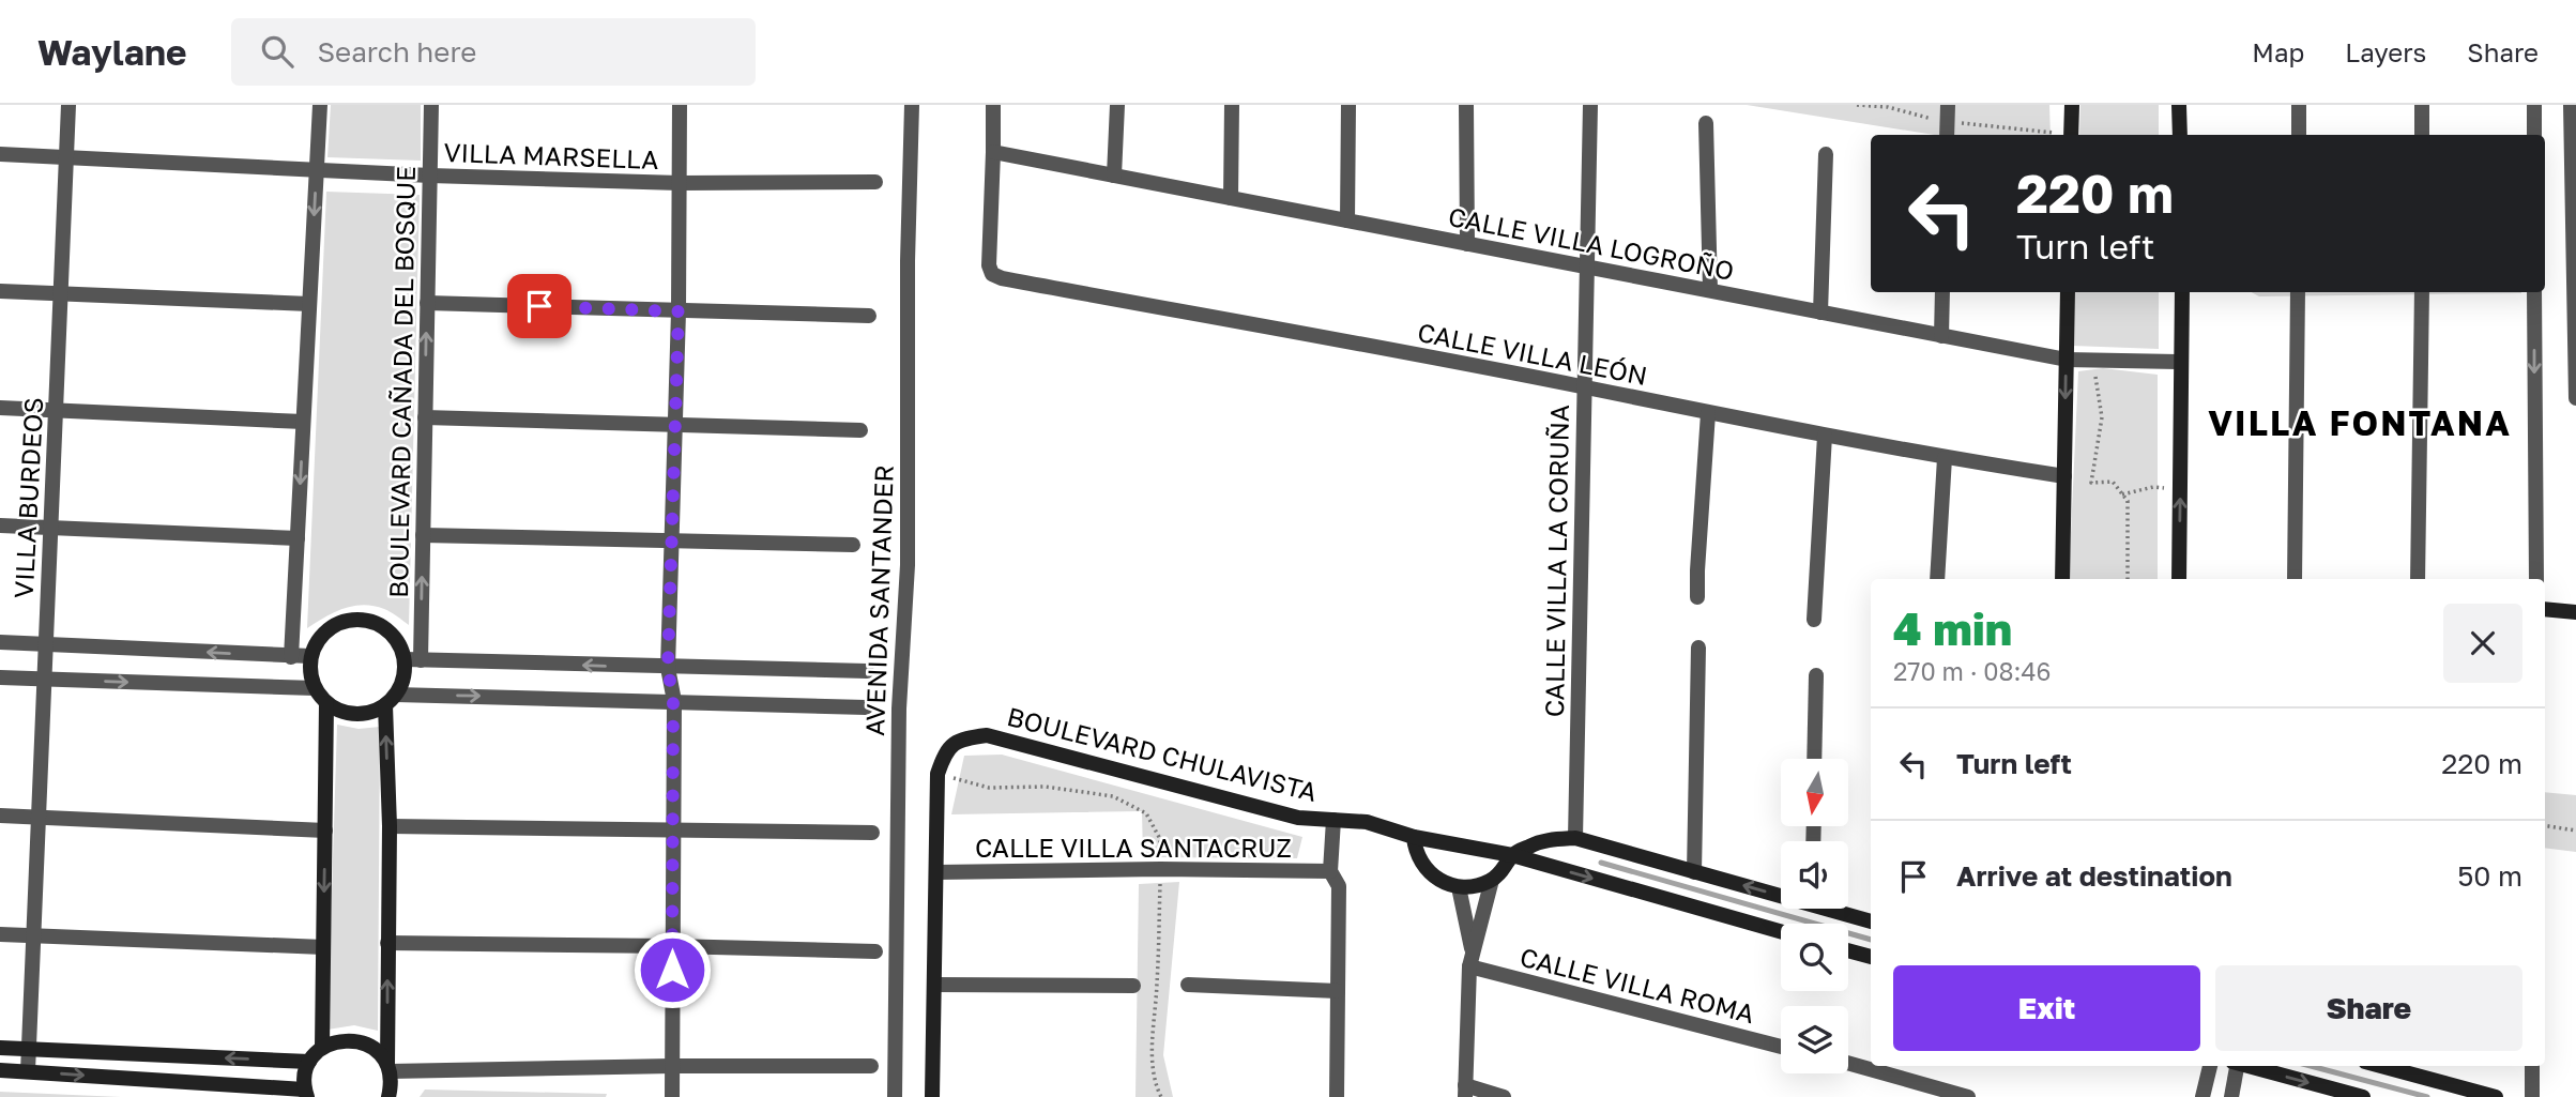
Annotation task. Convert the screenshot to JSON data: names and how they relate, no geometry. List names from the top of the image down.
{
  "streets": {
    "street": [
      "VILLA MARSELLA",
      "CALLE VILLA LOGROÑO",
      "CALLE VILLA LEÓN",
      "BOULEVARD CAÑADA DEL BOSQUE",
      "VILLA BURDEOS",
      "CALLE VILLA LA CORUÑA",
      "AVENIDA SANTANDER",
      "BOULEVARD CHULAVISTA",
      "CALLE VILLA SANTACRUZ",
      "CALLE VILLA ROMA"
    ]
  },
  "crossings": [
    ["VILLA MARSELLA", "BOULEVARD CAÑADA DEL BOSQUE"],
    ["VILLA MARSELLA", "VILLA BURDEOS"],
    ["CALLE VILLA LOGROÑO", "CALLE VILLA LEÓN"],
    ["CALLE VILLA LOGROÑO", "CALLE VILLA LA CORUÑA"],
    ["CALLE VILLA LEÓN", "CALLE VILLA LA CORUÑA"],
    ["BOULEVARD CHULAVISTA", "CALLE VILLA SANTACRUZ"]
  ],
  "districts": ["VILLA FONTANA"],
  "north": "bottom",
  "page": {
    "header": "Waylane",
    "search": "Search here",
    "nav": ["Map", "Layers", "Share"],
    "turn": ["220 m", "Turn left"],
    "heading": ["4 min", "270 m · 08:46"],
    "list": [
      {
        "name": "Turn left",
        "value": "220 m"
      },
      {
        "name": "Arrive at destination",
        "value": "50 m"
      }
    ],
    "buttons": ["Exit", "Share"]
  }
}
